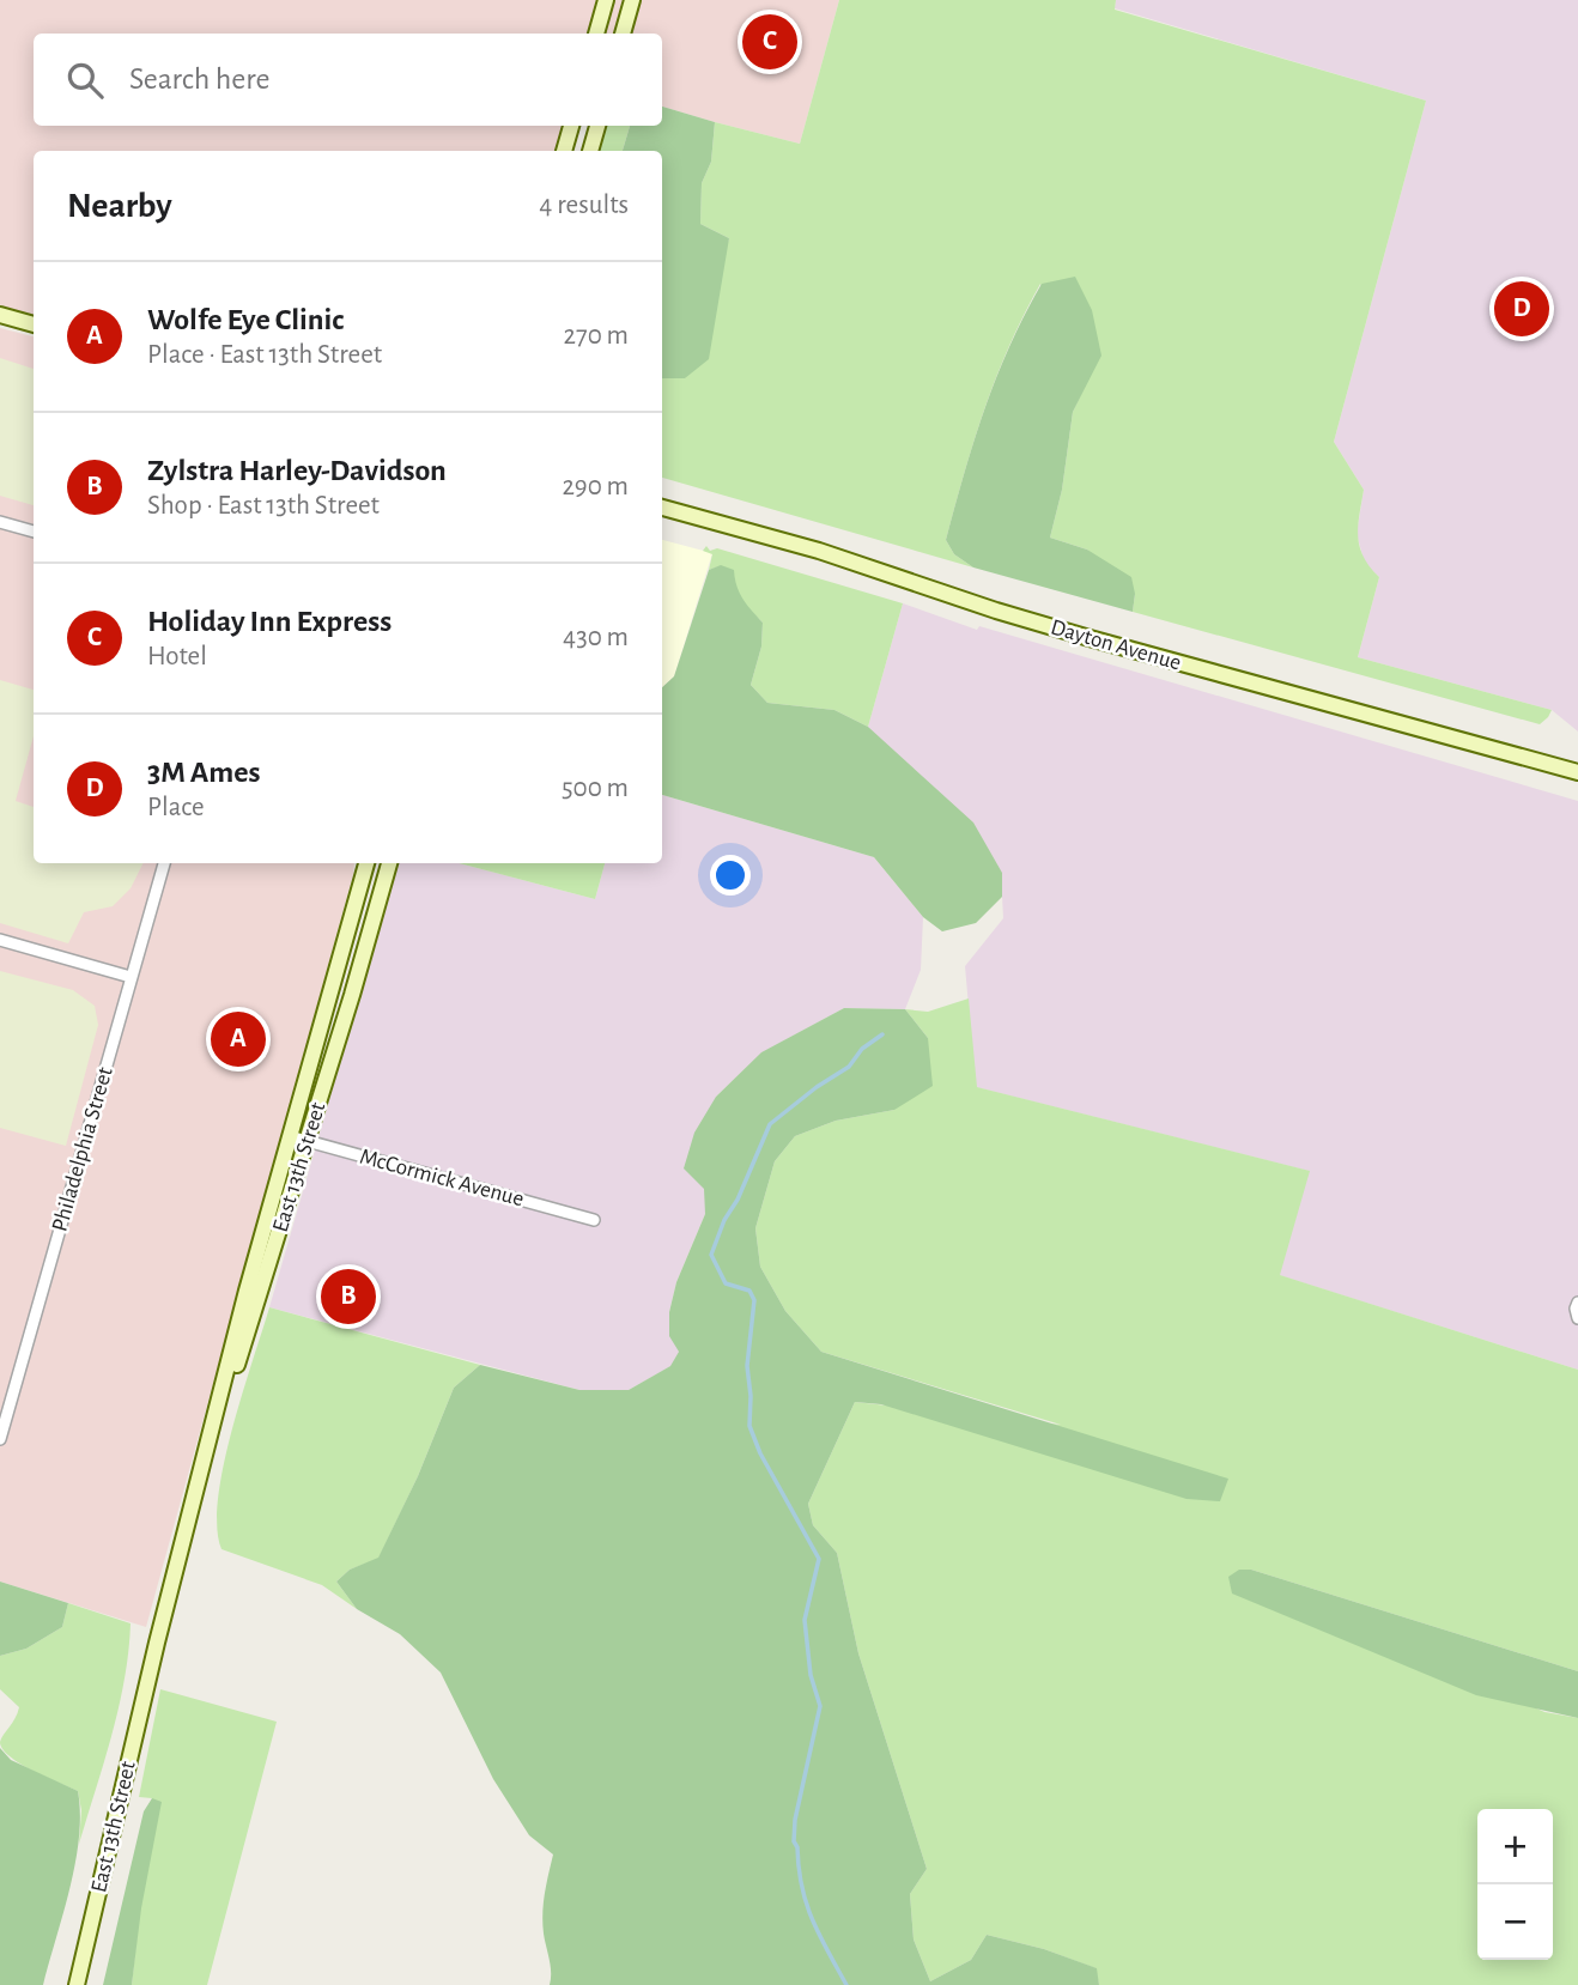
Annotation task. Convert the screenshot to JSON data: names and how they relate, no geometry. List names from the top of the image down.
{
  "streets": {
    "main road": ["Dayton Avenue", "East 13th Street"],
    "street": ["Philadelphia Street", "McCormick Avenue"]
  },
  "crossings": [
    ["East 13th Street", "McCormick Avenue"]
  ],
  "page": {
    "pins": [
      "C",
      "D",
      "A",
      "B"
    ],
    "search": "Search here",
    "heading": ["Nearby", "4 results"],
    "list": [
      {
        "mark": "A",
        "name": "Wolfe Eye Clinic",
        "note": "Place · East 13th Street",
        "value": "270 m"
      },
      {
        "mark": "B",
        "name": "Zylstra Harley-Davidson",
        "note": "Shop · East 13th Street",
        "value": "290 m"
      },
      {
        "mark": "C",
        "name": "Holiday Inn Express",
        "note": "Hotel",
        "value": "430 m"
      },
      {
        "mark": "D",
        "name": "3M Ames",
        "note": "Place",
        "value": "500 m"
      }
    ],
    "map_buttons": ["+", "−"]
  }
}
